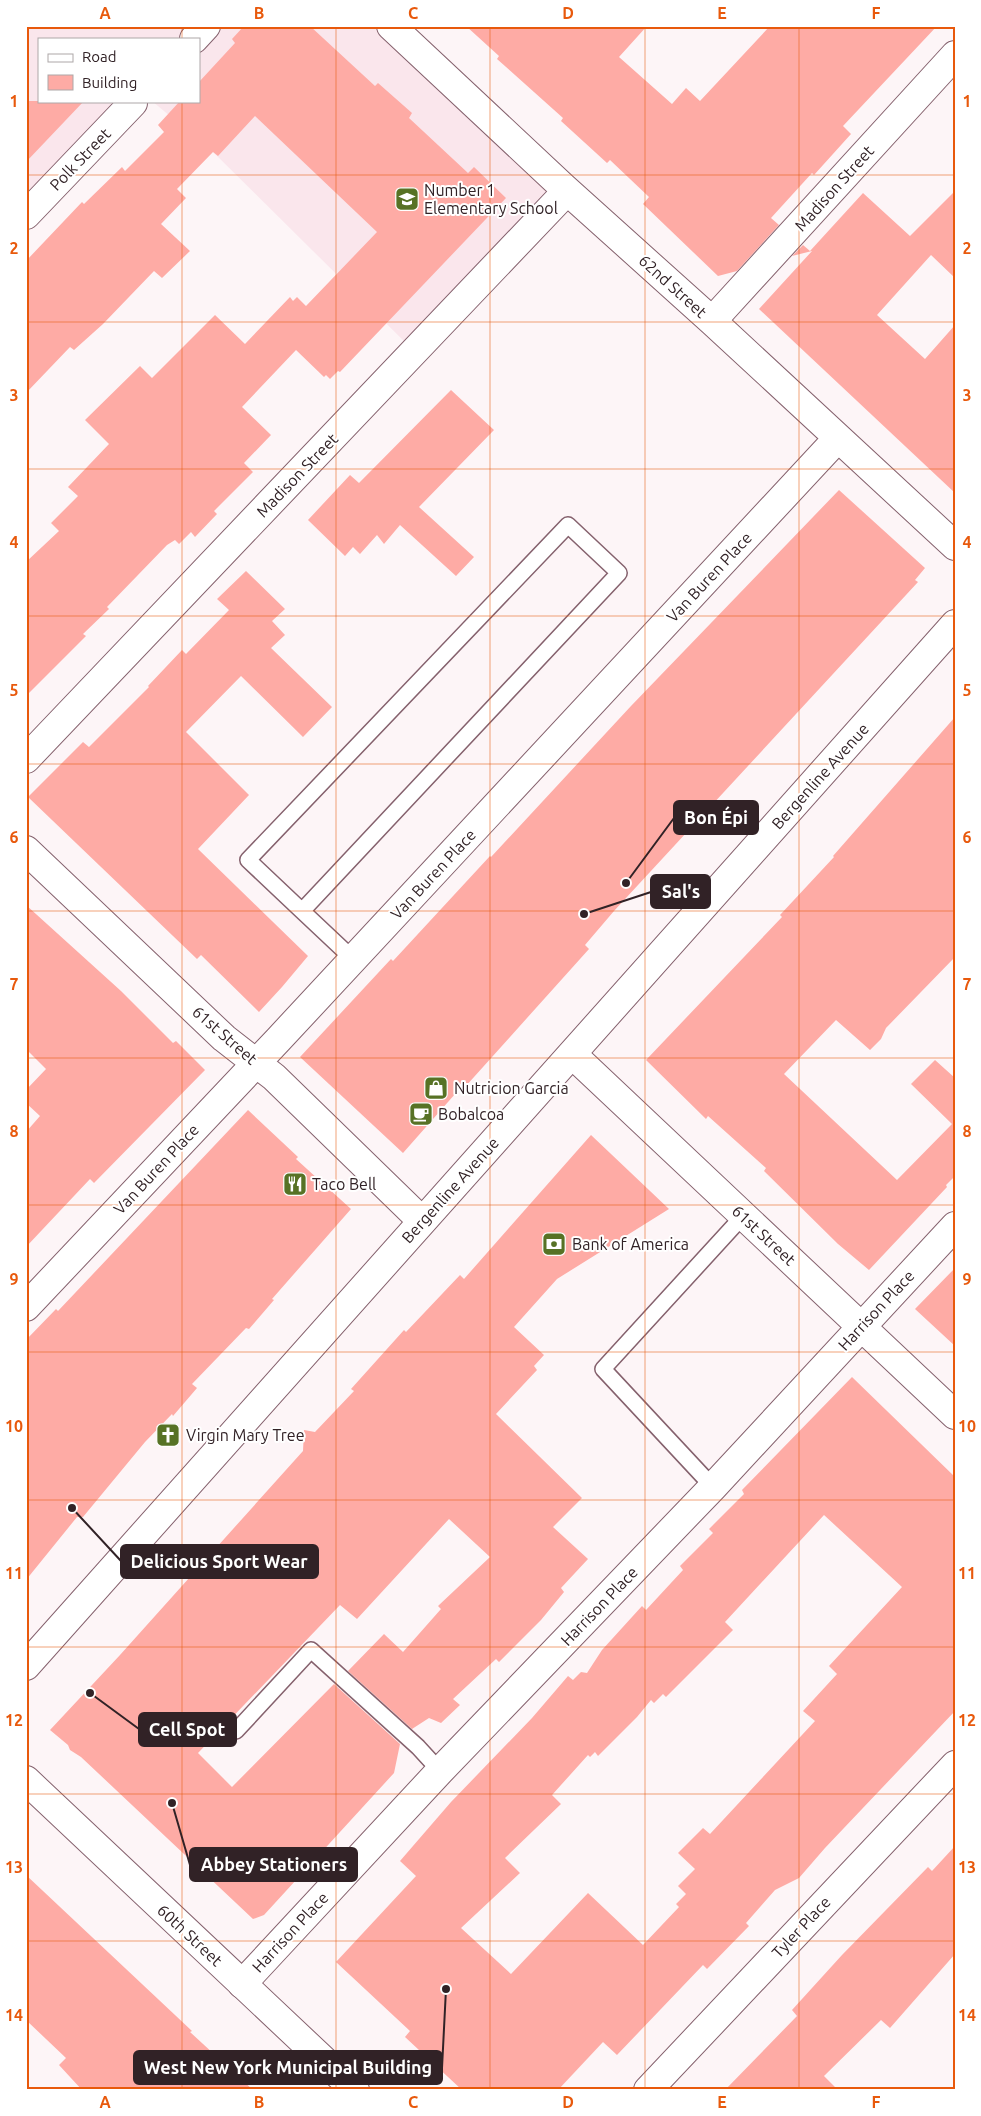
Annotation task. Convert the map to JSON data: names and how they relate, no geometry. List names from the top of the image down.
{
  "streets": {
    "street": [
      "Polk Street",
      "Madison Street",
      "62nd Street",
      "Van Buren Place",
      "Bergenline Avenue",
      "61st Street",
      "Harrison Place",
      "Tyler Place",
      "60th Street"
    ]
  },
  "crossings": [
    ["Madison Street", "62nd Street"],
    ["62nd Street", "Van Buren Place"],
    ["Van Buren Place", "61st Street"],
    ["Bergenline Avenue", "61st Street"],
    ["61st Street", "Harrison Place"],
    ["Harrison Place", "60th Street"]
  ],
  "places": {
    "school or university": ["Number 1 Elementary School"],
    "other": [
      "Bon Épi",
      "Sal's",
      "Delicious Sport Wear",
      "Cell Spot",
      "Abbey Stationers",
      "West New York Municipal Building"
    ],
    "shop": ["Nutricion Garcia"],
    "cafe": ["Bobalcoa"],
    "restaurant": ["Taco Bell"],
    "bank": ["Bank of America"],
    "church": ["Virgin Mary Tree"]
  },
  "legend": ["Road", "Building"],
  "grid": {
    "columns": [
      "A",
      "B",
      "C",
      "D",
      "E",
      "F"
    ],
    "rows": [
      "1",
      "2",
      "3",
      "4",
      "5",
      "6",
      "7",
      "8",
      "9",
      "10",
      "11",
      "12",
      "13",
      "14"
    ]
  }
}
